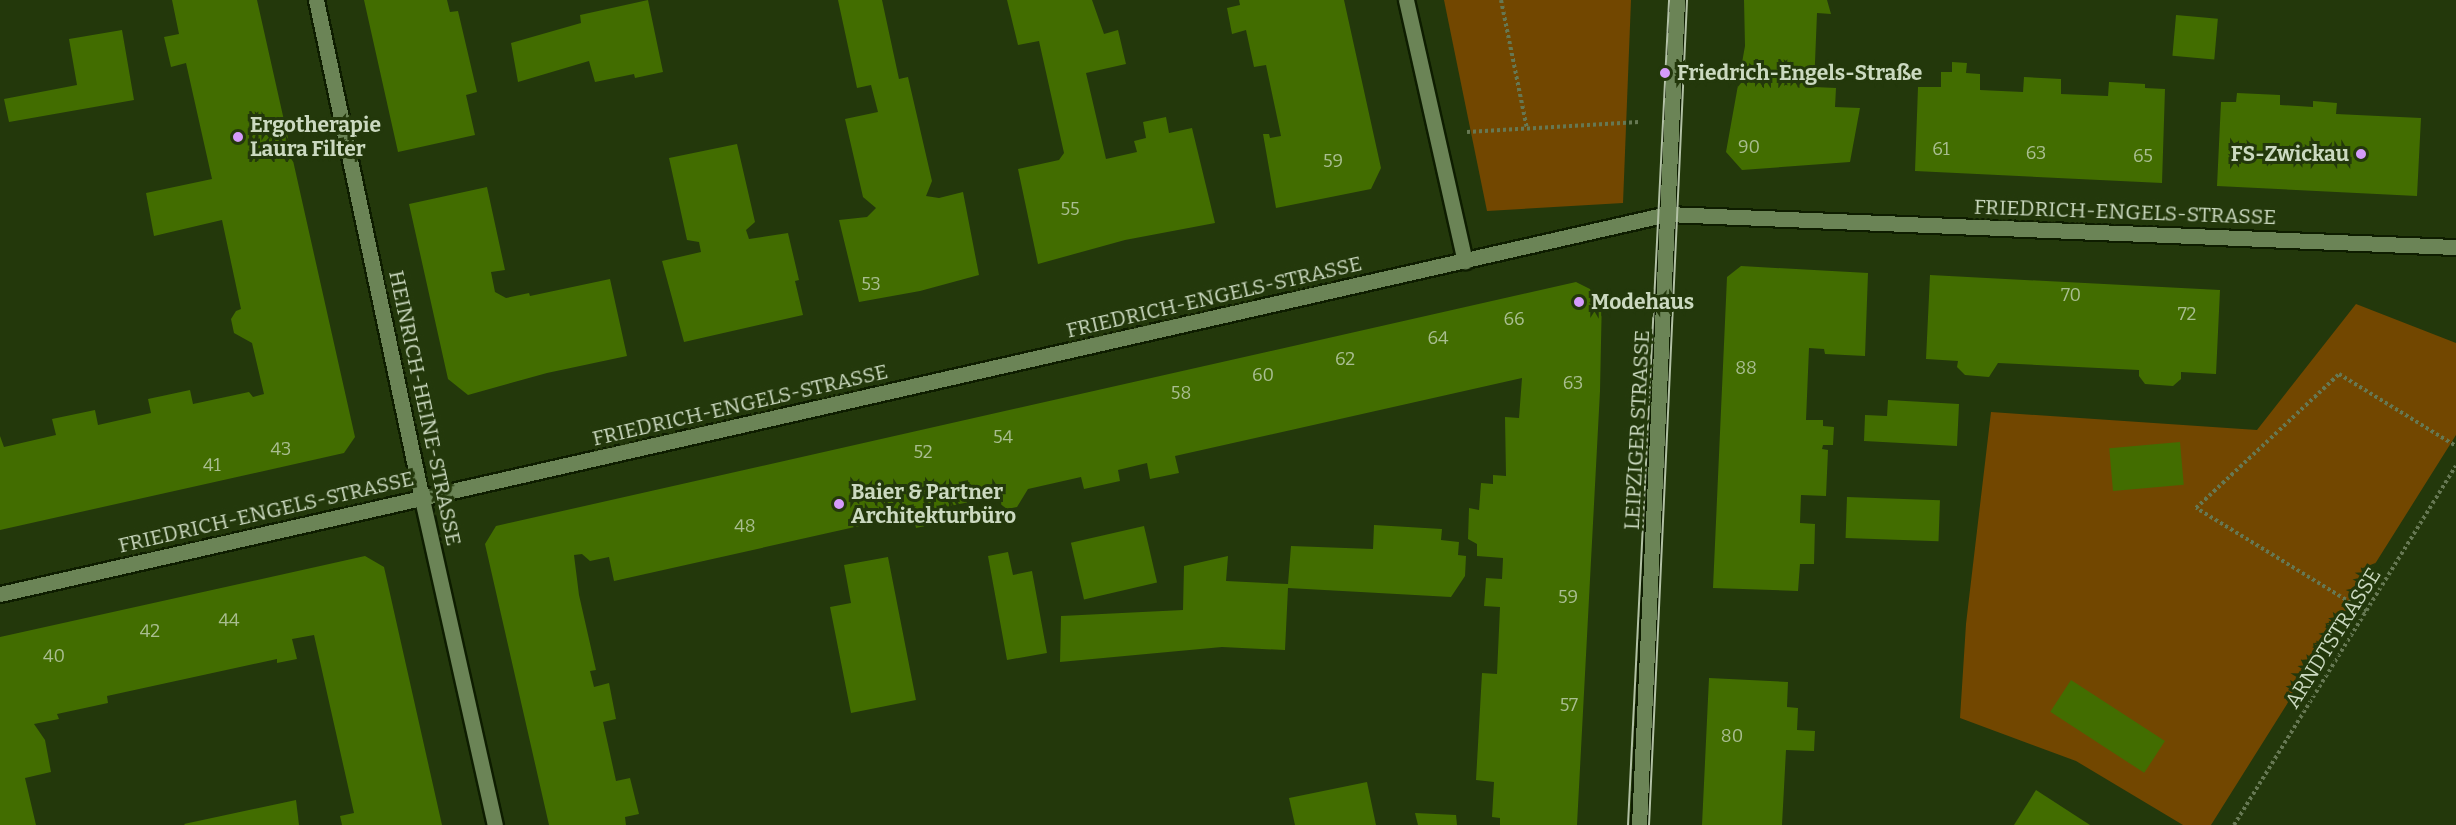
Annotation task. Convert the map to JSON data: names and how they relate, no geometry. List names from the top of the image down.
{
  "streets": {
    "street": ["FRIEDRICH-ENGELS-STRASSE", "HEINRICH-HEINE-STRASSE", "LEIPZIGER STRASSE"],
    "path": ["ARNDTSTRASSE"]
  },
  "crossings": [
    ["FRIEDRICH-ENGELS-STRASSE", "HEINRICH-HEINE-STRASSE"],
    ["FRIEDRICH-ENGELS-STRASSE", "LEIPZIGER STRASSE"]
  ],
  "places": [
    "Friedrich-Engels-Straße",
    "Ergotherapie Laura Filter",
    "FS-Zwickau",
    "Modehaus",
    "Baier & Partner Architekturbüro"
  ],
  "house_numbers": [
    "90",
    "61",
    "63",
    "65",
    "59",
    "55",
    "53",
    "70",
    "72",
    "66",
    "64",
    "62",
    "88",
    "60",
    "63",
    "58",
    "54",
    "43",
    "52",
    "41",
    "48",
    "59",
    "44",
    "42",
    "40",
    "57",
    "80"
  ]
}
